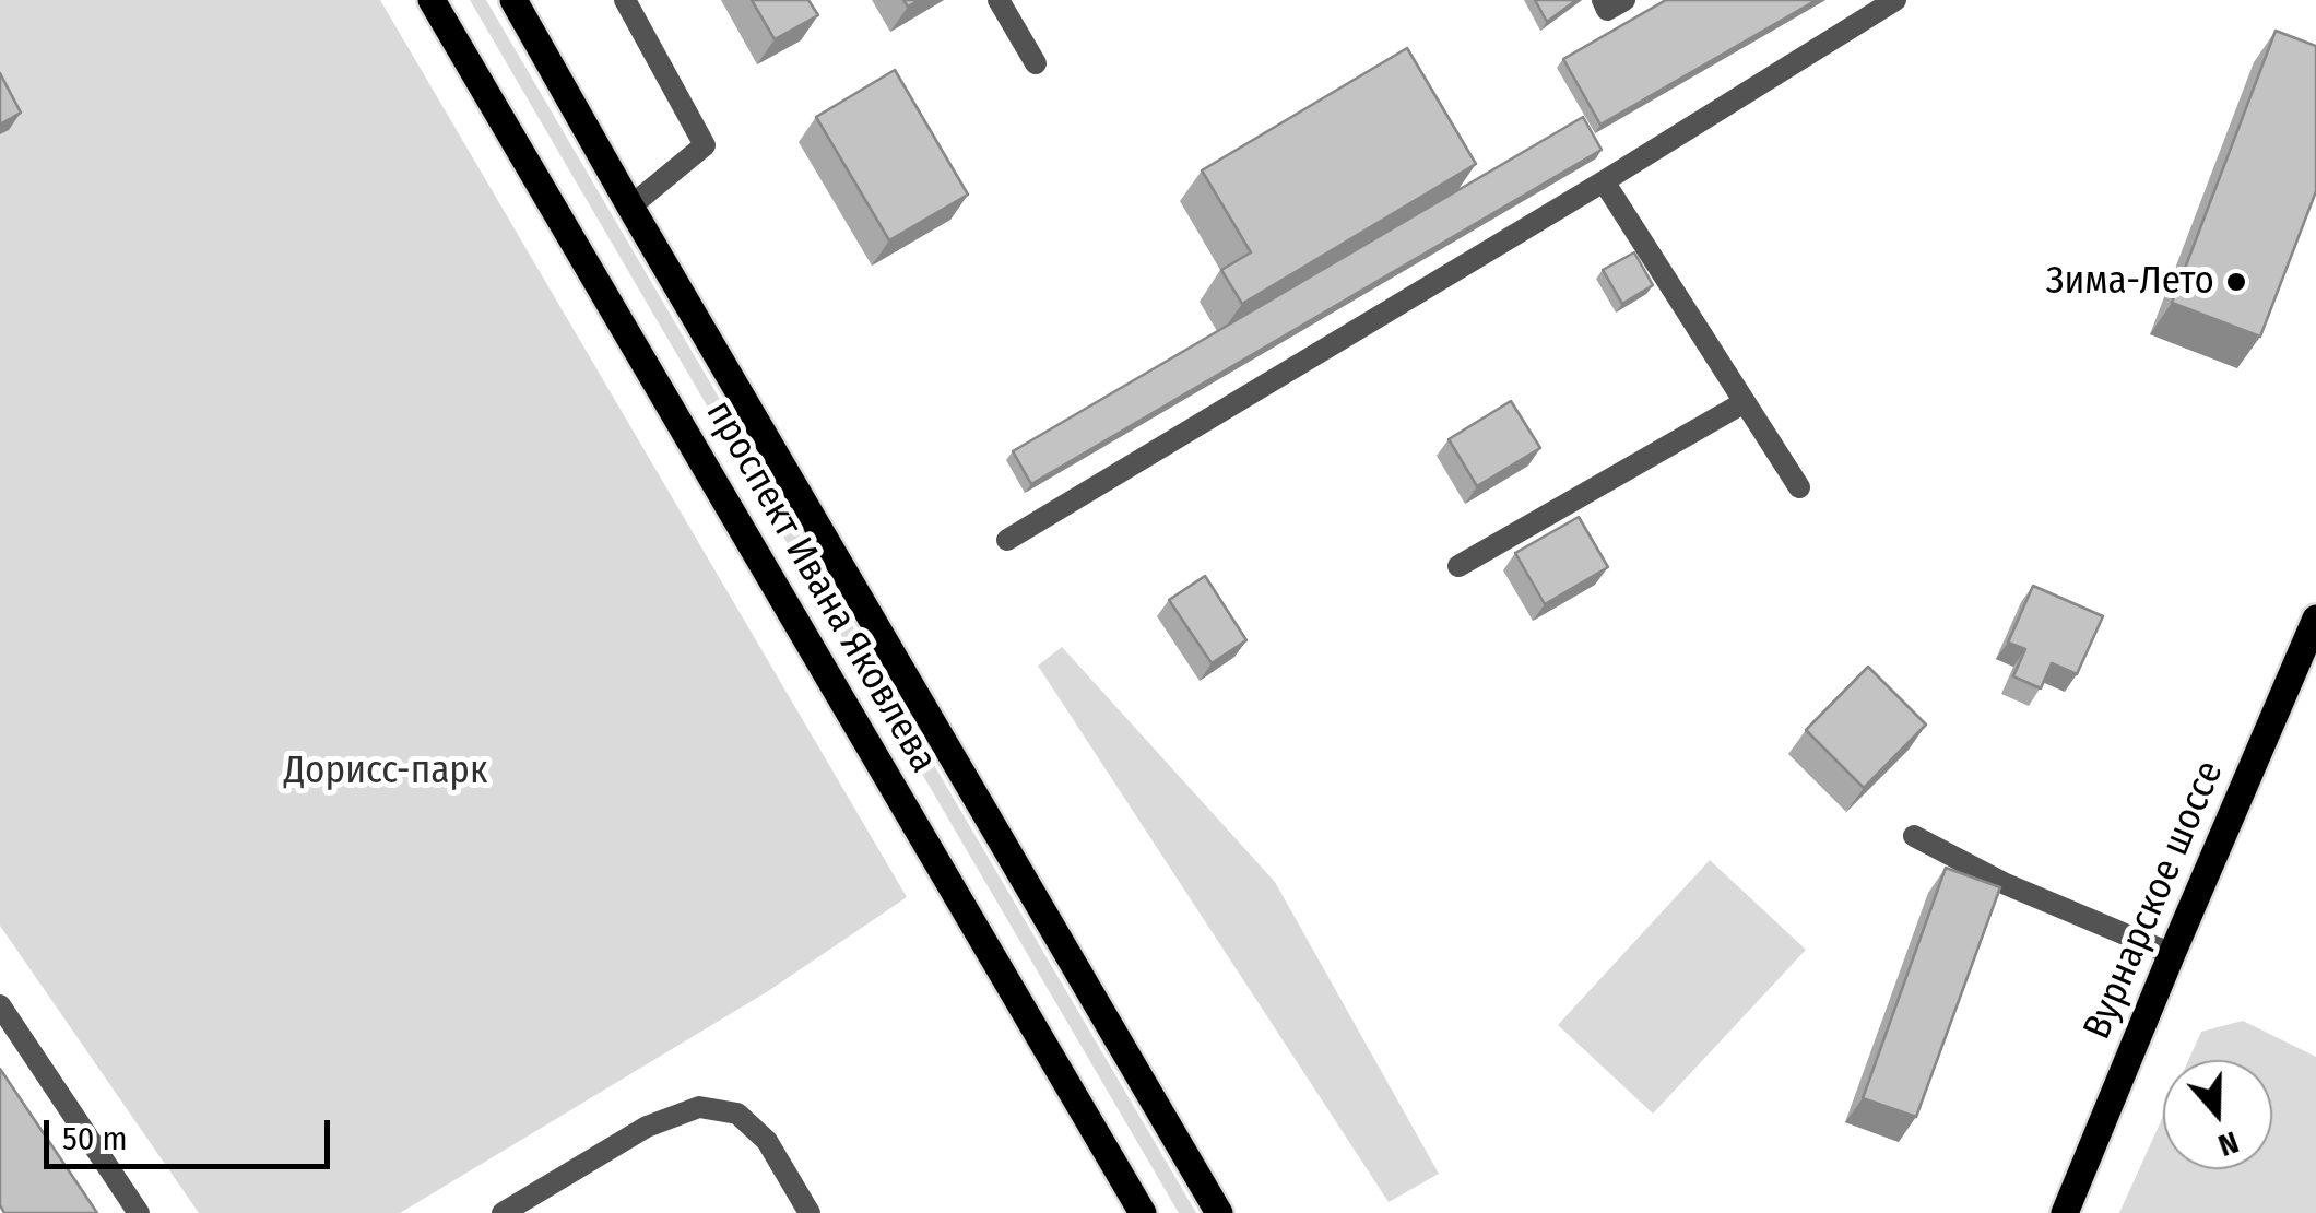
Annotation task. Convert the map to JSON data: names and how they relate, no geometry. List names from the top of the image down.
{
  "streets": {
    "main road": ["проспект Ивана Яковлева", "Вурнарское шоссе"]
  },
  "parks": ["Дорисс-парк"],
  "places": ["Зима-Лето"],
  "scale_bar": "50 m",
  "north": "bottom"
}
